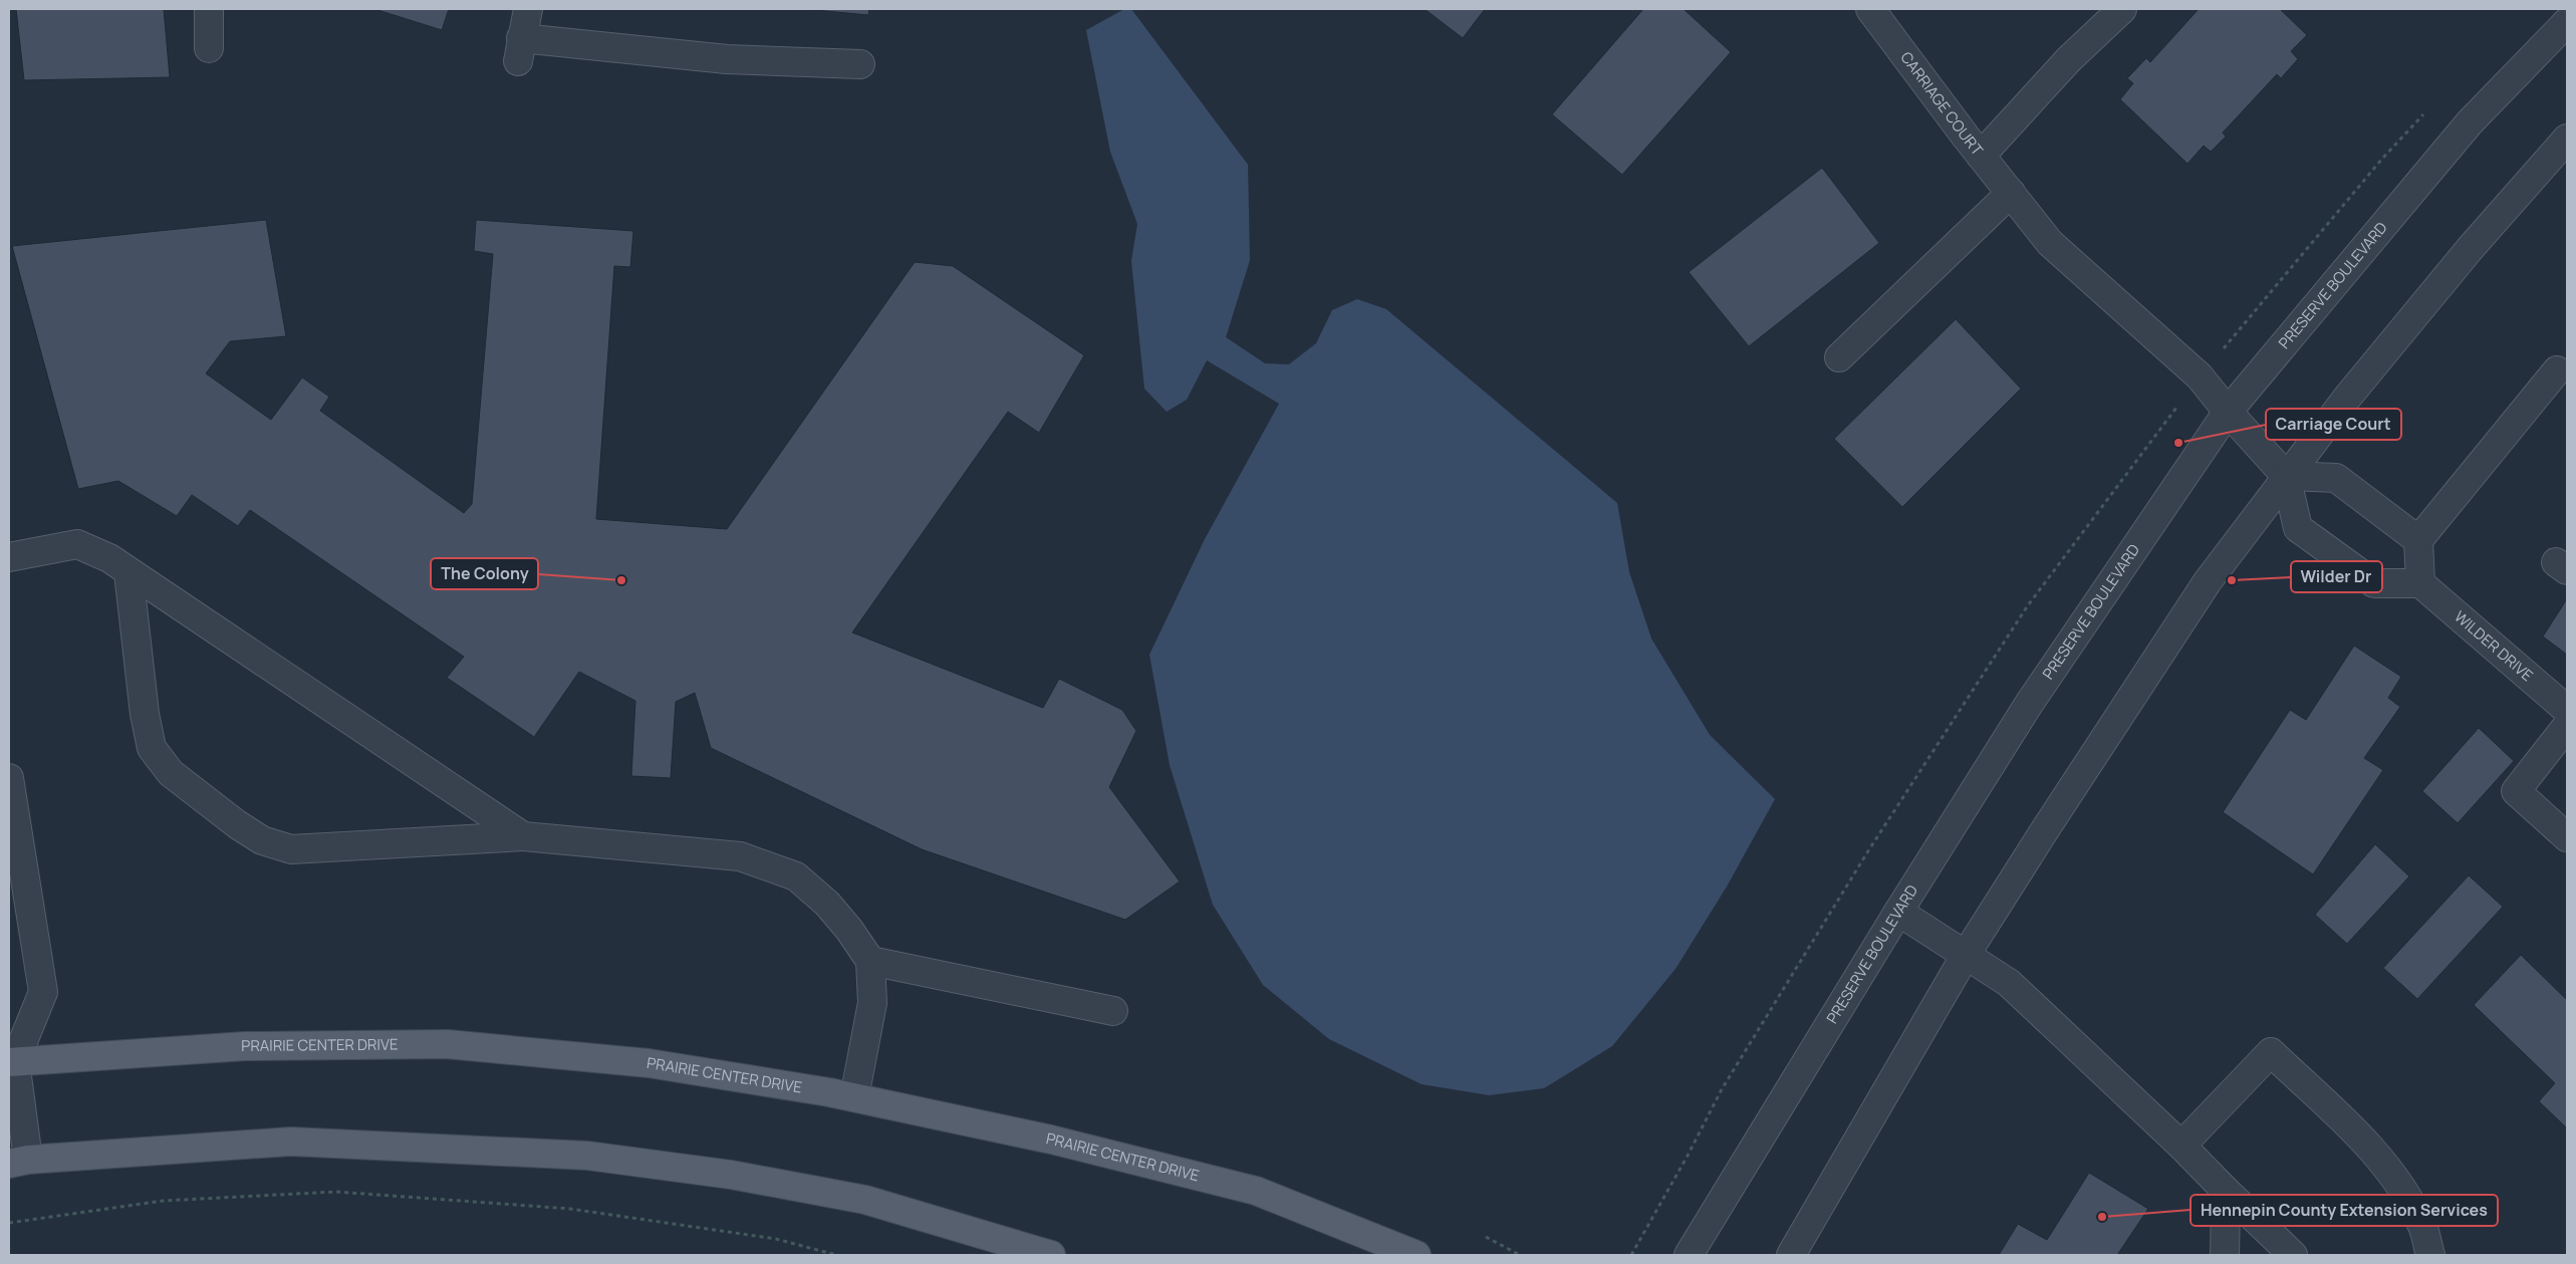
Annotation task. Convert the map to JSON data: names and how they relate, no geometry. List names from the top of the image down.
{
  "streets": {
    "main road": ["PRAIRIE CENTER DRIVE"],
    "street": ["CARRIAGE COURT", "PRESERVE BOULEVARD", "WILDER DRIVE"]
  },
  "crossings": [
    ["CARRIAGE COURT", "PRESERVE BOULEVARD"]
  ],
  "places": [
    "Carriage Court",
    "The Colony",
    "Wilder Dr",
    "Hennepin County Extension Services"
  ]
}
